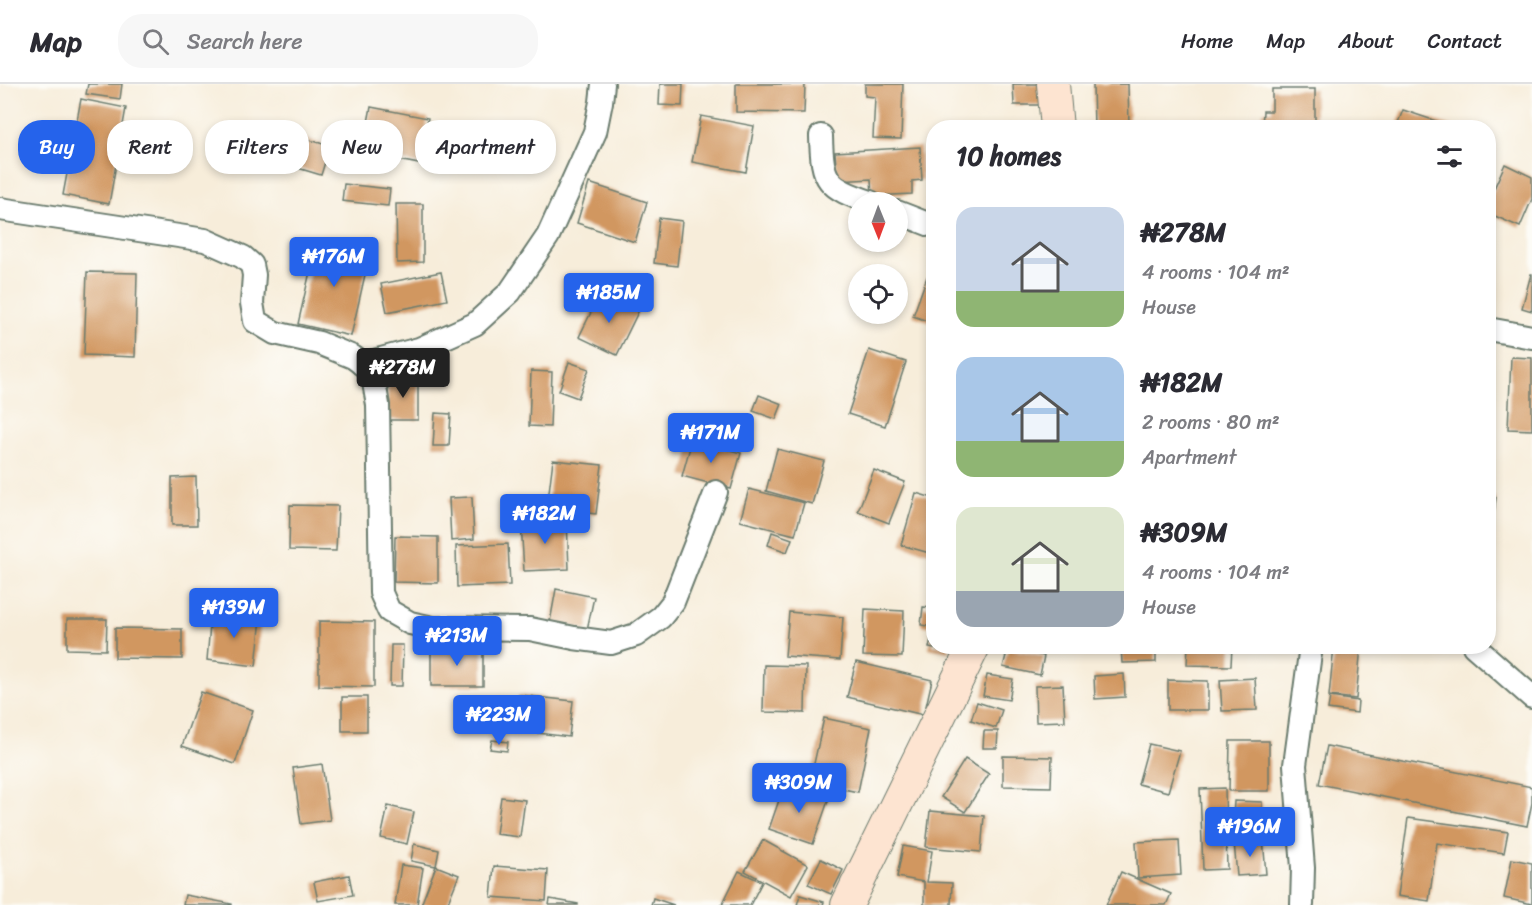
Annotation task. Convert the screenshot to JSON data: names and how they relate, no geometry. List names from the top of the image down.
{
  "north": "bottom",
  "page": {
    "header": "Map",
    "search": "Search here",
    "nav": [
      "Home",
      "Map",
      "About",
      "Contact"
    ],
    "chip": [
      "Buy",
      "Rent",
      "Filters",
      "New",
      "Apartment"
    ],
    "heading": "10 homes",
    "list": [
      {
        "name": "₦278M",
        "note": "4 rooms · 104 m² · House"
      },
      {
        "name": "₦182M",
        "note": "2 rooms · 80 m² · Apartment"
      },
      {
        "name": "₦309M",
        "note": "4 rooms · 104 m² · House"
      }
    ],
    "price": [
      "₦176M",
      "₦185M",
      "₦278M",
      "₦171M",
      "₦182M",
      "₦139M",
      "₦213M",
      "₦223M",
      "₦309M",
      "₦196M"
    ]
  }
}
